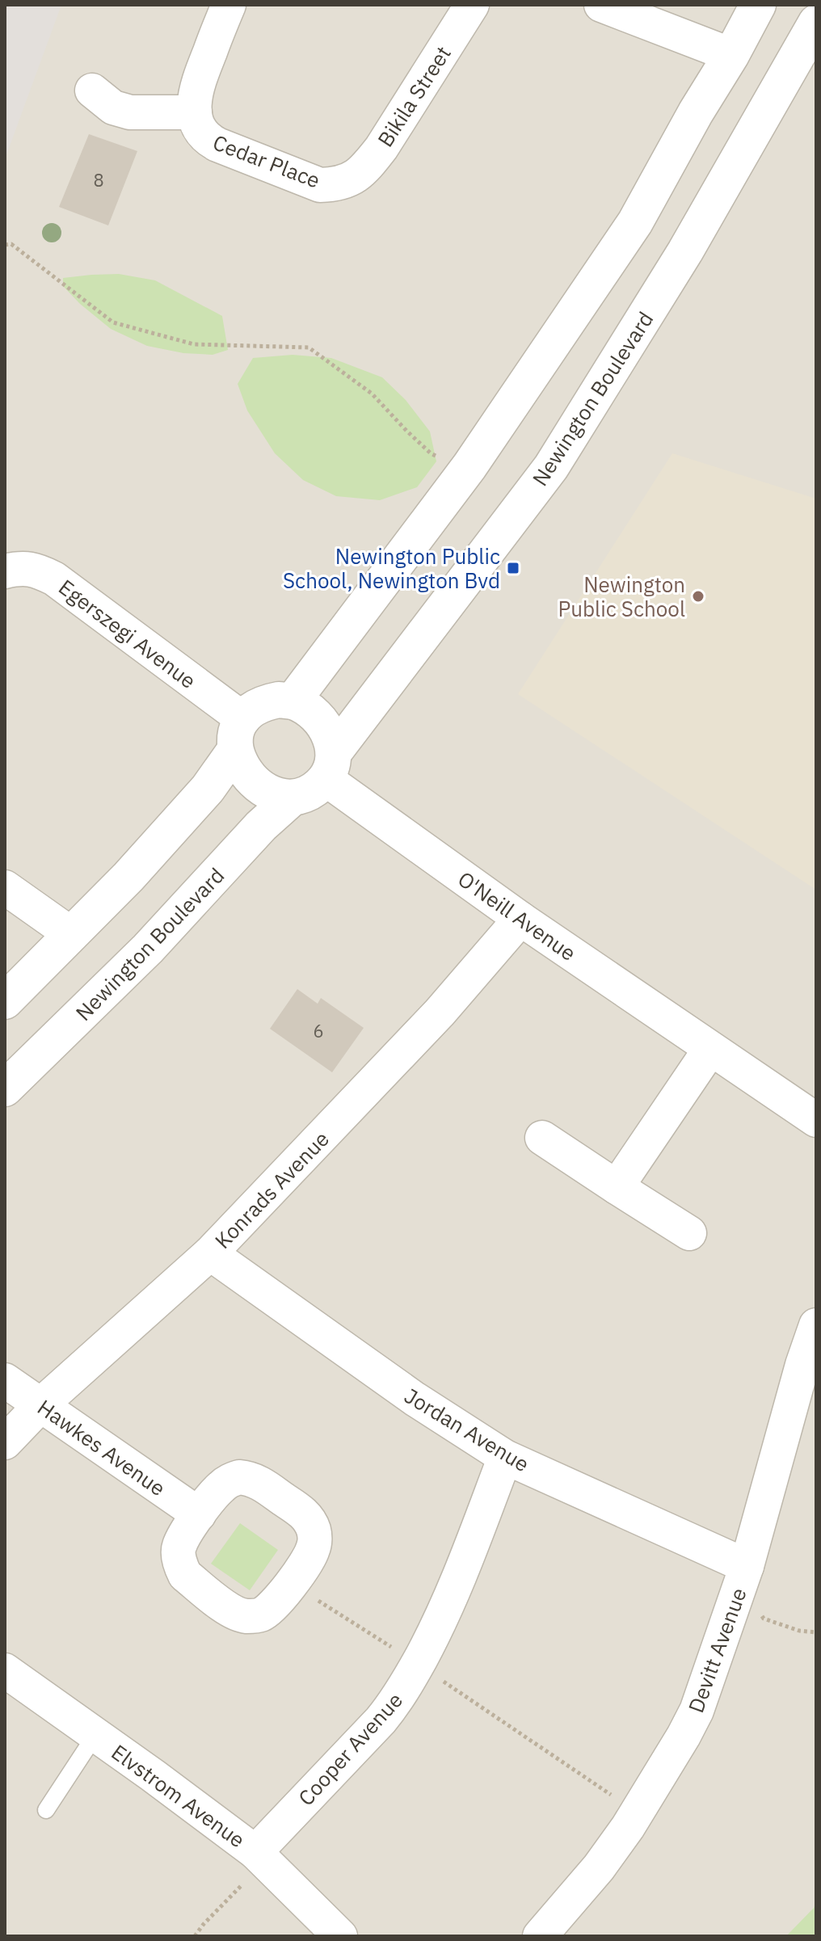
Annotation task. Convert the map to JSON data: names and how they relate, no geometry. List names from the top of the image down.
{
  "streets": {
    "street": [
      "Bikila Street",
      "Cedar Place",
      "Newington Boulevard",
      "Egerszegi Avenue",
      "O'Neill Avenue",
      "Konrads Avenue",
      "Jordan Avenue",
      "Hawkes Avenue",
      "Devitt Avenue",
      "Cooper Avenue",
      "Elvstrom Avenue"
    ]
  },
  "crossings": [
    ["Bikila Street", "Cedar Place"],
    ["Newington Boulevard", "Egerszegi Avenue"],
    ["Newington Boulevard", "O'Neill Avenue"],
    ["Egerszegi Avenue", "O'Neill Avenue"],
    ["O'Neill Avenue", "Konrads Avenue"],
    ["Konrads Avenue", "Jordan Avenue"],
    ["Konrads Avenue", "Hawkes Avenue"],
    ["Jordan Avenue", "Devitt Avenue"],
    ["Jordan Avenue", "Cooper Avenue"],
    ["Cooper Avenue", "Elvstrom Avenue"]
  ],
  "places": {
    "transit": ["Newington Public School, Newington Bvd"],
    "other": ["Newington Public School"]
  },
  "house_numbers": ["8", "6"]
}
